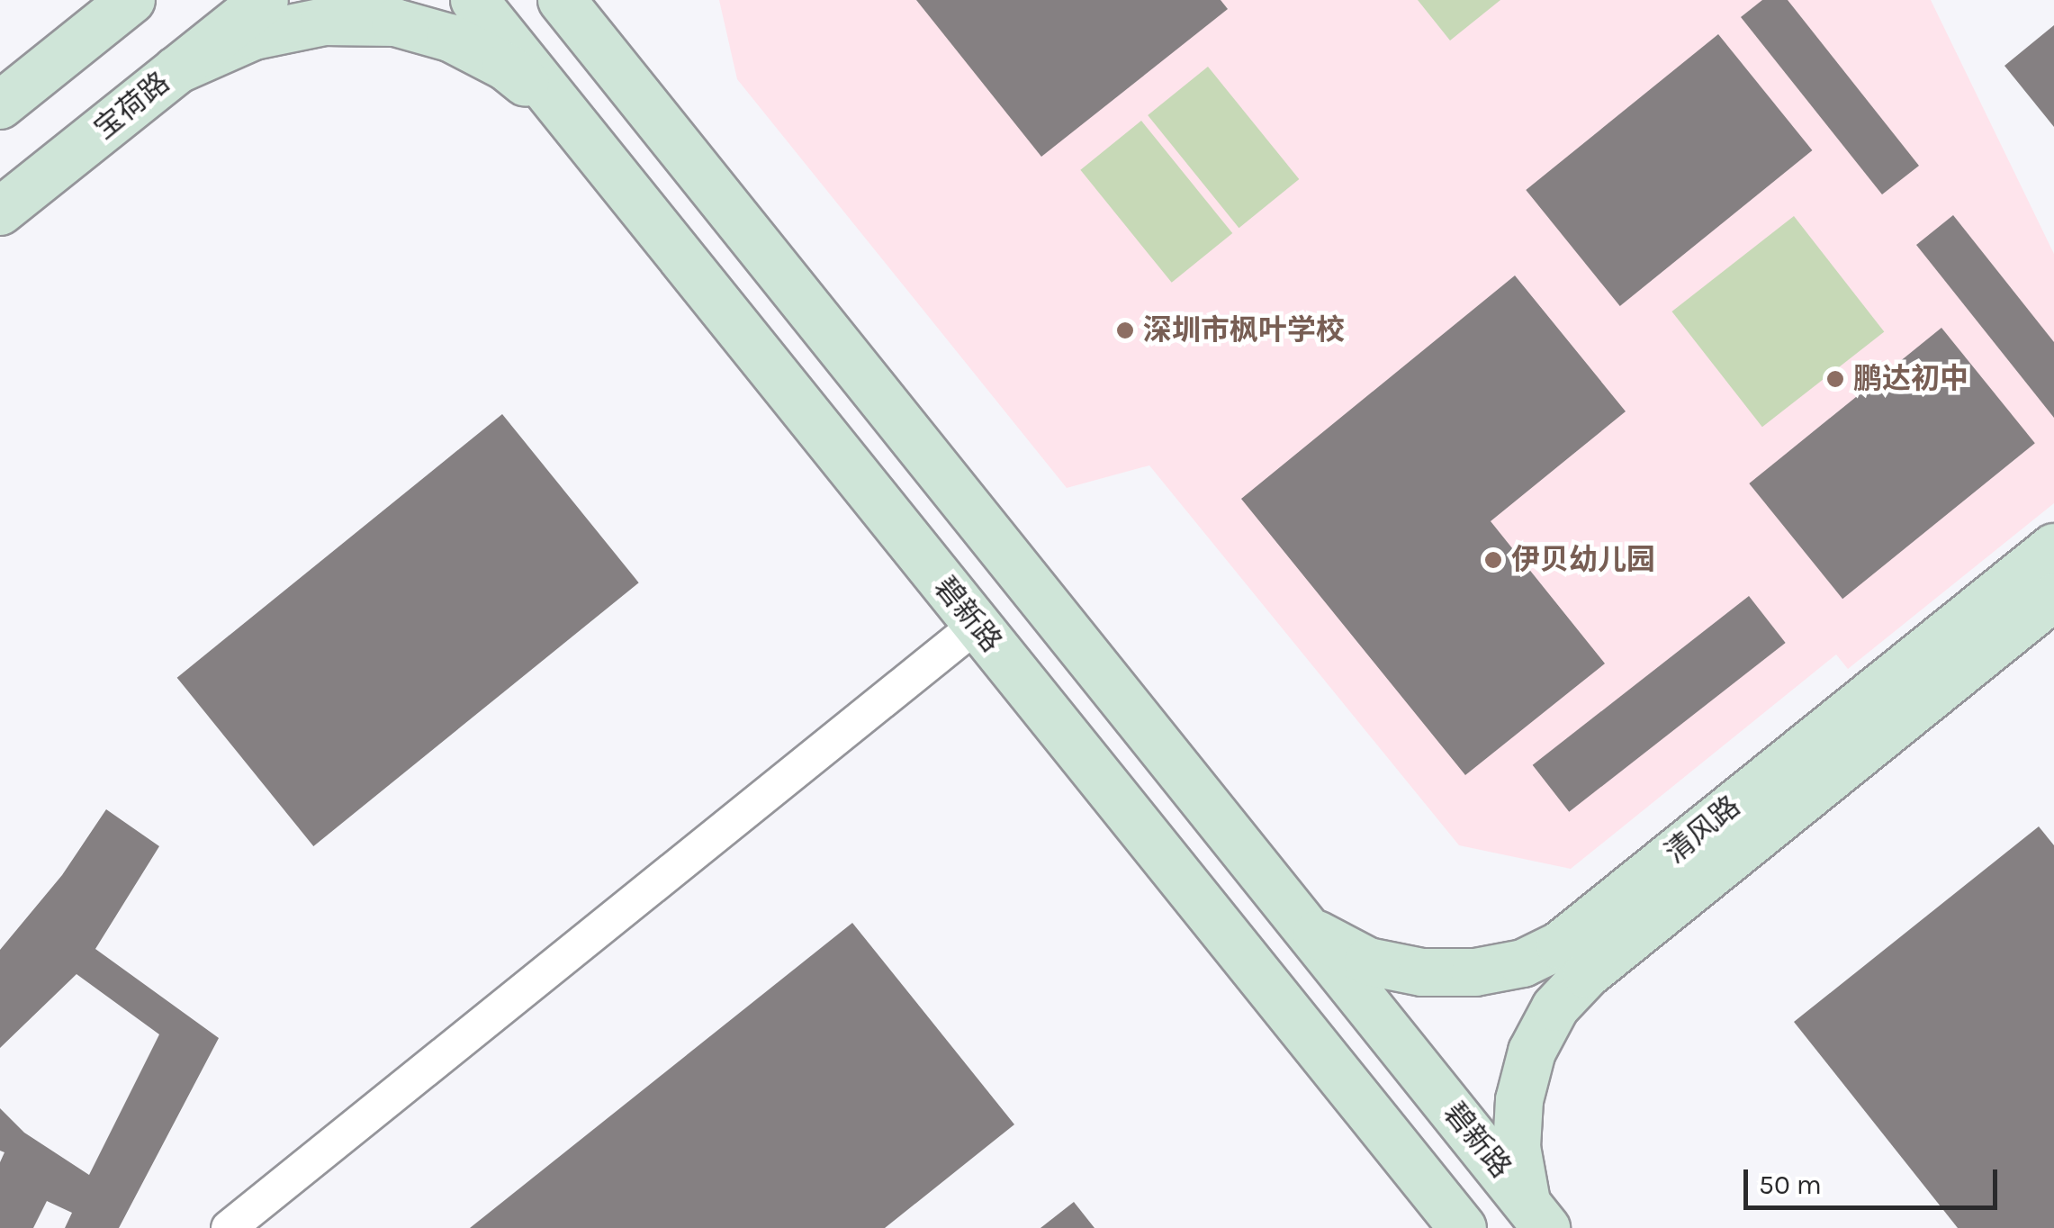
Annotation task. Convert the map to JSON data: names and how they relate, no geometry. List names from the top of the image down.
{
  "streets": {
    "main road": ["宝荷路", "碧新路", "清风路"]
  },
  "crossings": [
    ["碧新路", "清风路"]
  ],
  "places": ["深圳市枫叶学校", "鹏达初中", "伊贝幼儿园"],
  "scale_bar": "50 m"
}
